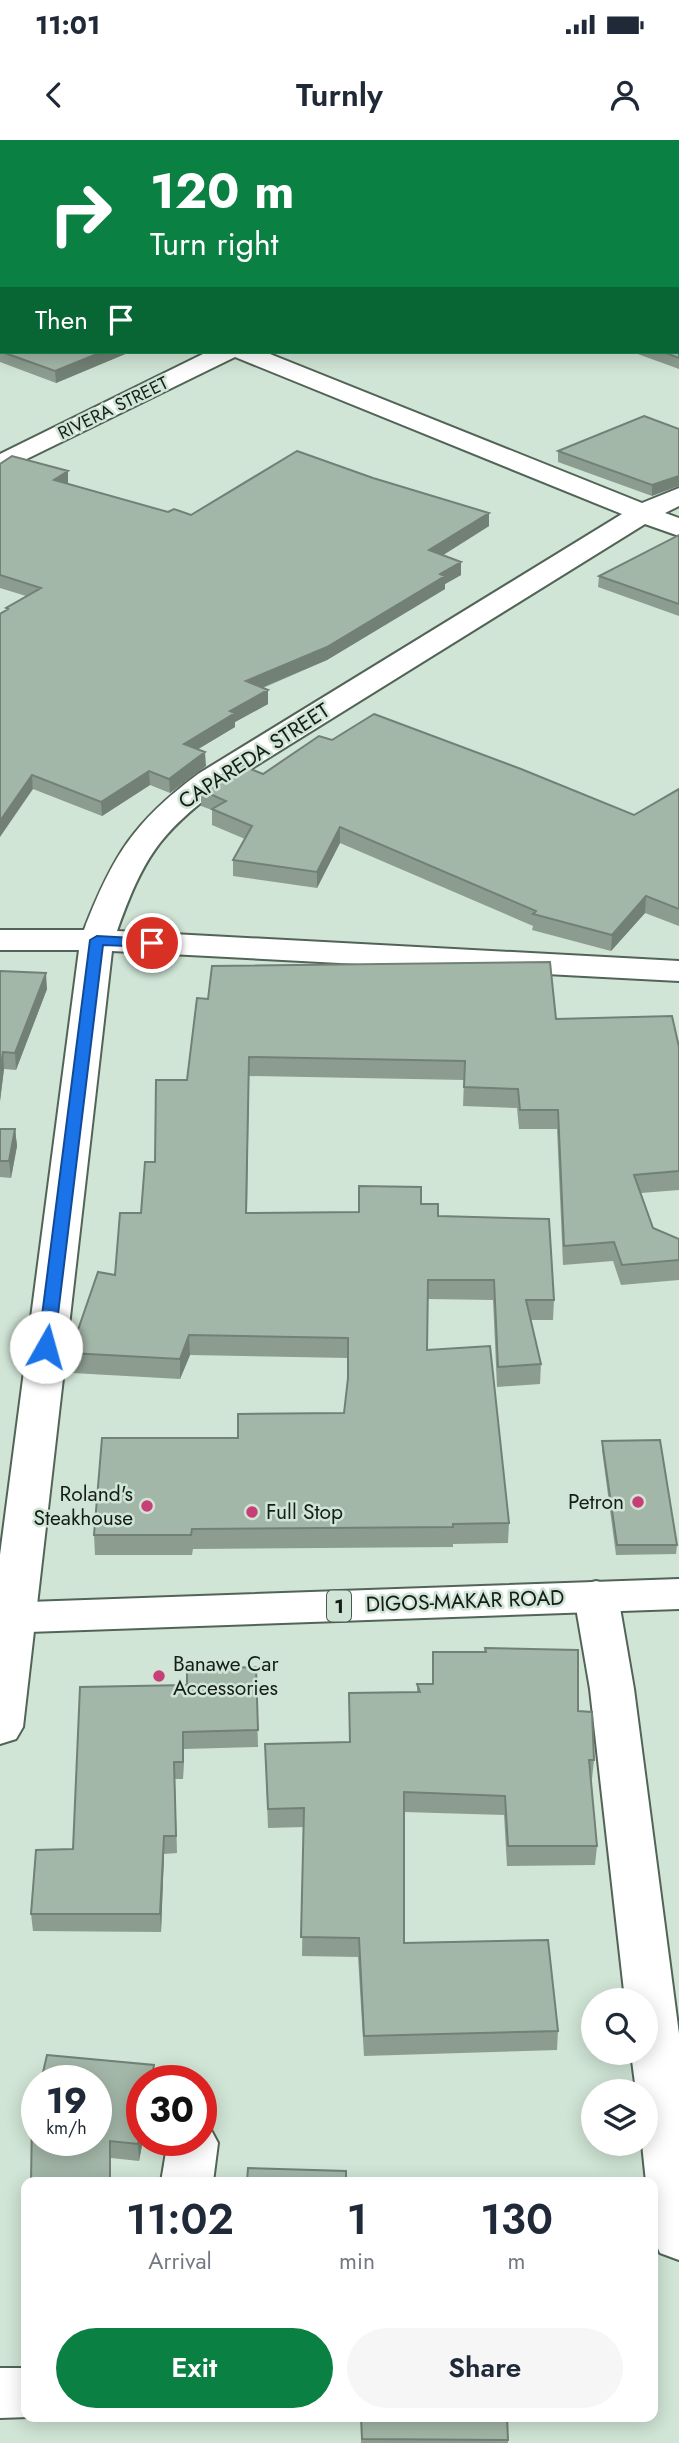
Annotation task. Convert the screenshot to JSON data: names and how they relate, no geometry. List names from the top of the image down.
{
  "streets": {
    "street": [
      "RIVERA STREET",
      "CAPAREDA STREET",
      "DIGOS-MAKAR ROAD",
      "1"
    ]
  },
  "crossings": [
    ["CAPAREDA STREET", "DIGOS-MAKAR ROAD"]
  ],
  "places": [
    "Petron",
    "Roland's Steakhouse",
    "Full Stop",
    "Banawe Car Accessories"
  ],
  "page": {
    "status": "11:01",
    "header": "Turnly",
    "turn": ["120 m", "Turn right"],
    "then": "Then",
    "speed": "19 km/h",
    "limit": "30",
    "eta": [
      "11:02",
      "Arrival",
      "1",
      "min",
      "130",
      "m"
    ],
    "buttons": ["Exit", "Share"]
  }
}
